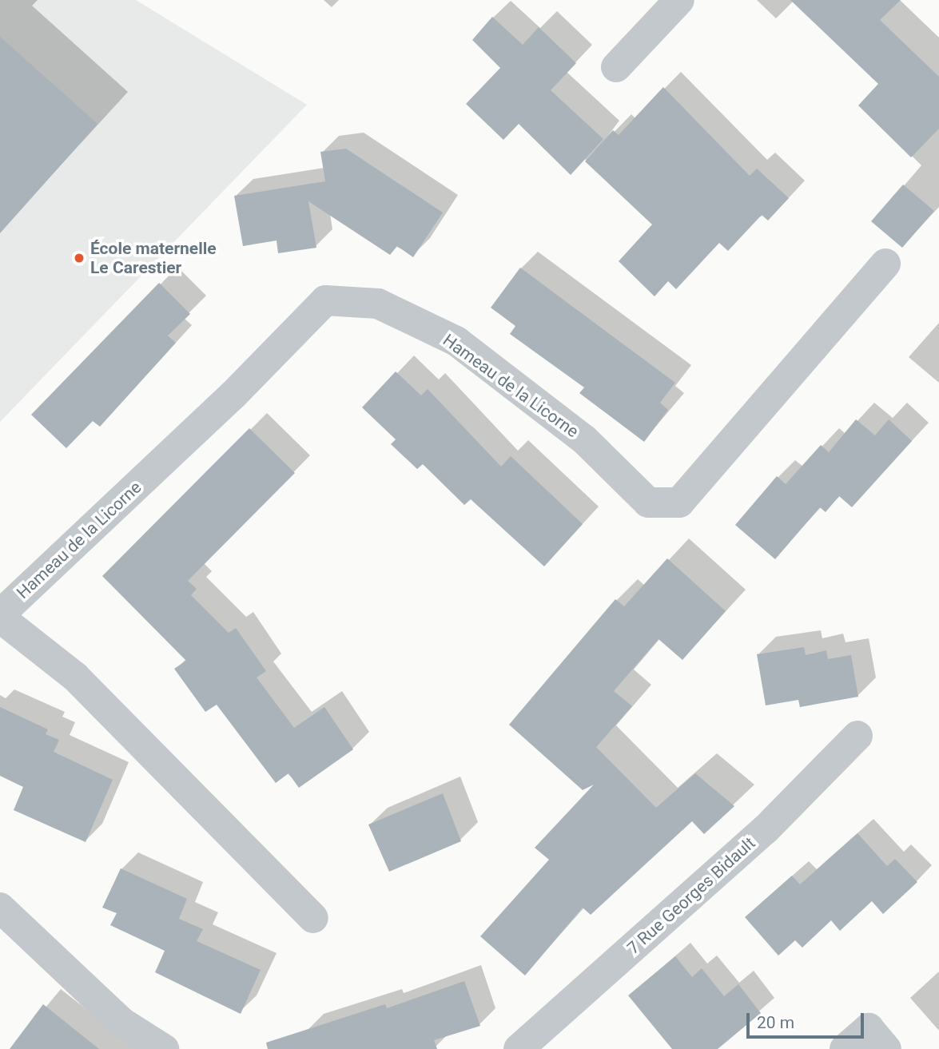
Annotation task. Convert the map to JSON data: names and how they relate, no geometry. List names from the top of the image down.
{
  "streets": {
    "street": ["Hameau de la Licorne", "7 Rue Georges Bidault"]
  },
  "places": ["École maternelle Le Carestier"],
  "scale_bar": "20 m"
}
